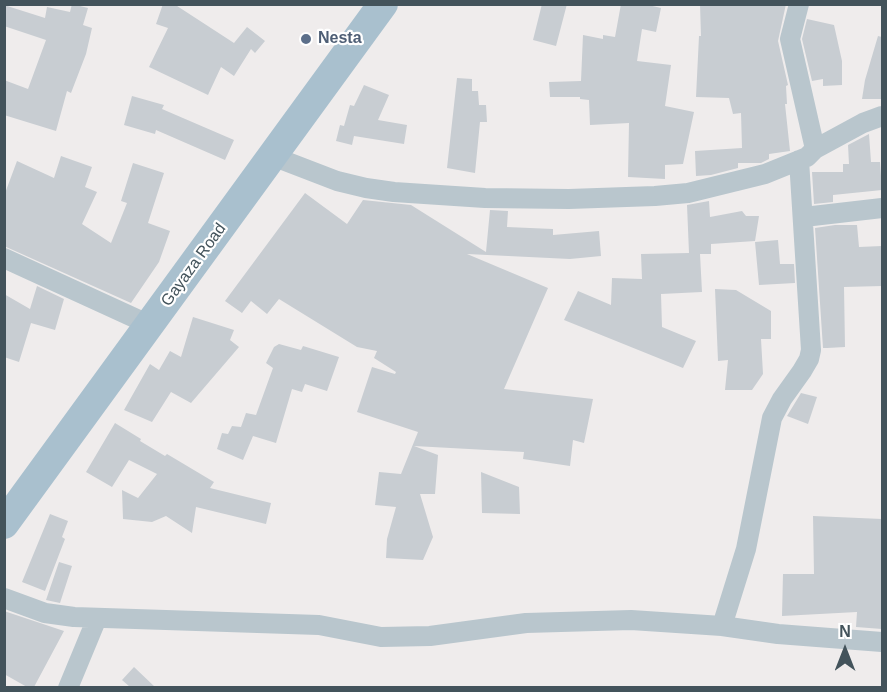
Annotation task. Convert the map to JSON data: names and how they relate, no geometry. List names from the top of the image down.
{
  "streets": {
    "main road": ["Gayaza Road"]
  },
  "places": ["Nesta"],
  "north": "top"
}
